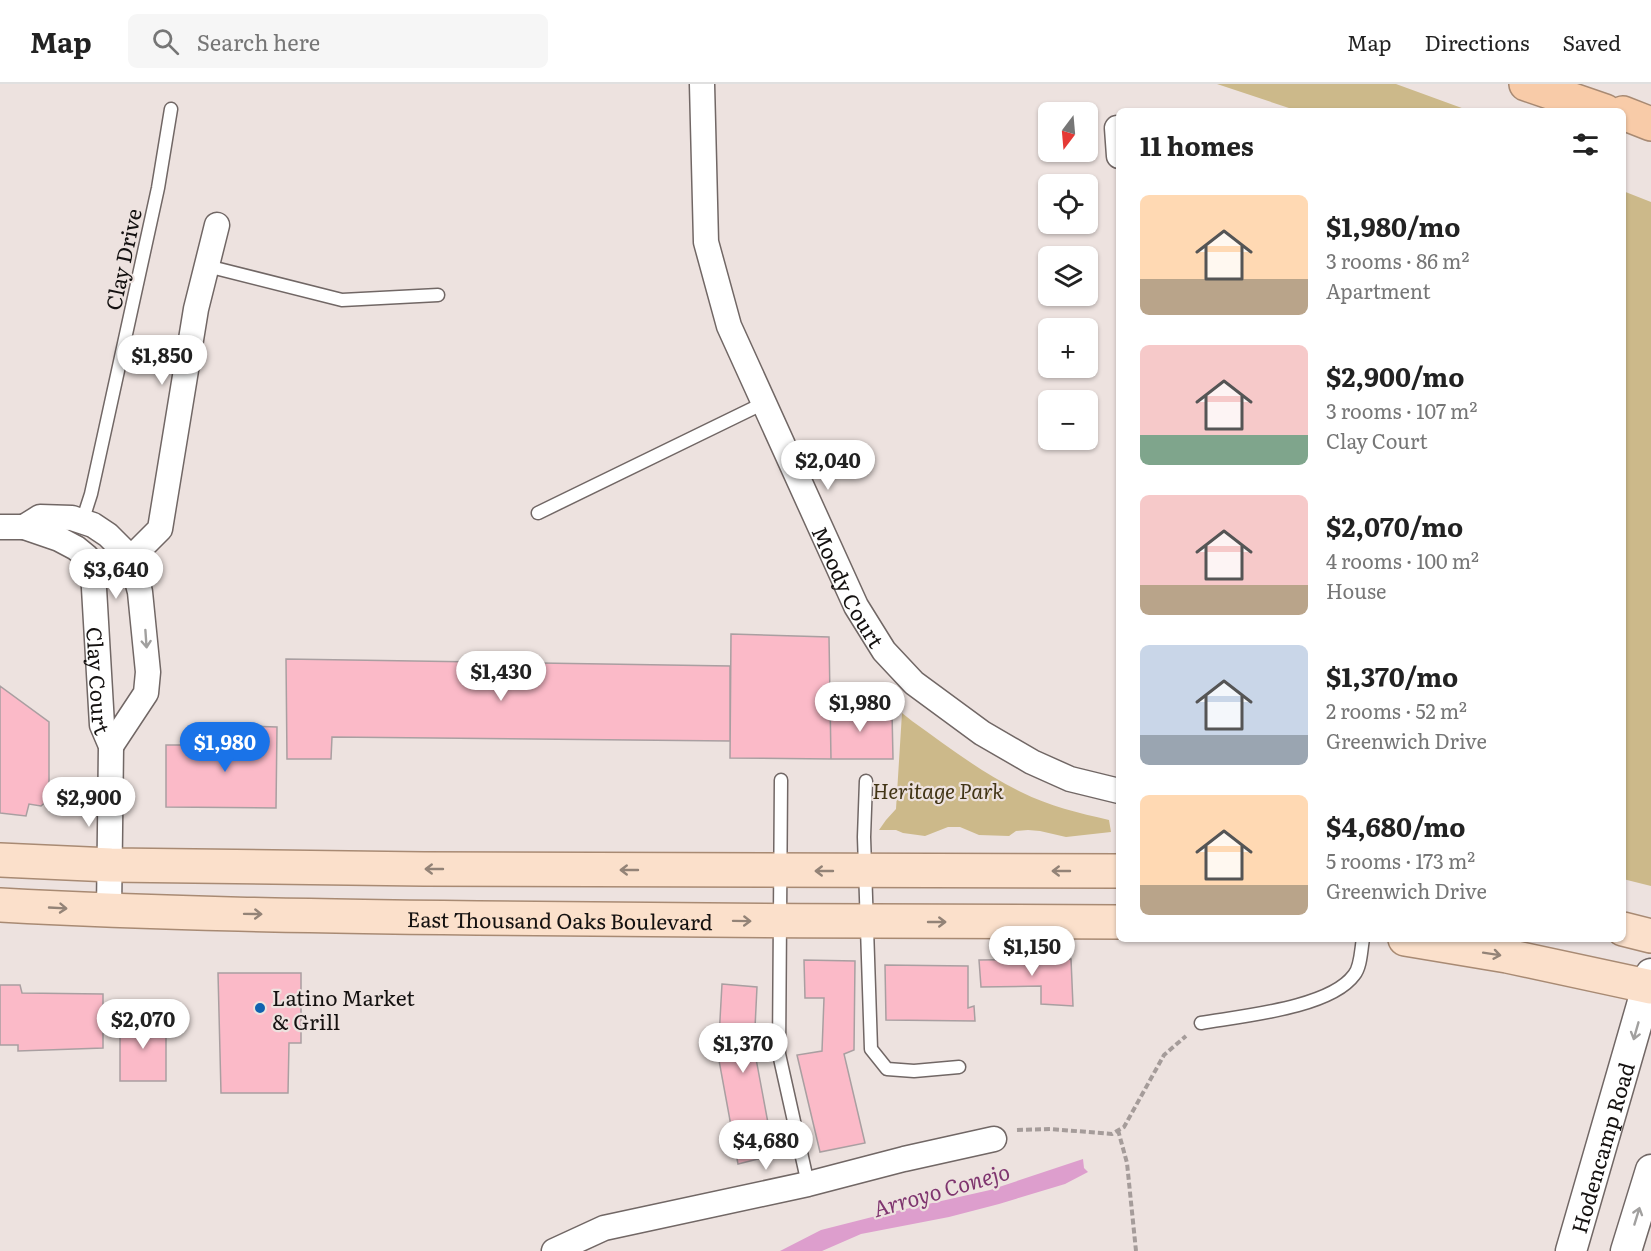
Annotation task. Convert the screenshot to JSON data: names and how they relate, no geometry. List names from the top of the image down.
{
  "streets": {
    "main road": ["East Thousand Oaks Boulevard"],
    "street": ["Moody Court", "Clay Court", "Hodencamp Road"],
    "lane": ["Clay Drive"]
  },
  "crossings": [
    ["Clay Court", "East Thousand Oaks Boulevard"]
  ],
  "water": ["Arroyo Conejo"],
  "parks": ["Heritage Park"],
  "places": ["Latino Market & Grill"],
  "north": "bottom",
  "page": {
    "header": "Map",
    "search": "Search here",
    "nav": ["Map", "Directions", "Saved"],
    "map_buttons": ["+", "−"],
    "heading": "11 homes",
    "list": [
      {
        "name": "$1,980/mo",
        "note": "3 rooms · 86 m² · Apartment"
      },
      {
        "name": "$2,900/mo",
        "note": "3 rooms · 107 m² · Clay Court"
      },
      {
        "name": "$2,070/mo",
        "note": "4 rooms · 100 m² · House"
      },
      {
        "name": "$1,370/mo",
        "note": "2 rooms · 52 m² · Greenwich Drive"
      },
      {
        "name": "$4,680/mo",
        "note": "5 rooms · 173 m² · Greenwich Drive"
      }
    ],
    "price": [
      "$1,850",
      "$2,040",
      "$3,640",
      "$1,430",
      "$1,980",
      "$1,980",
      "$2,900",
      "$1,150",
      "$2,070",
      "$1,370",
      "$4,680"
    ]
  }
}
